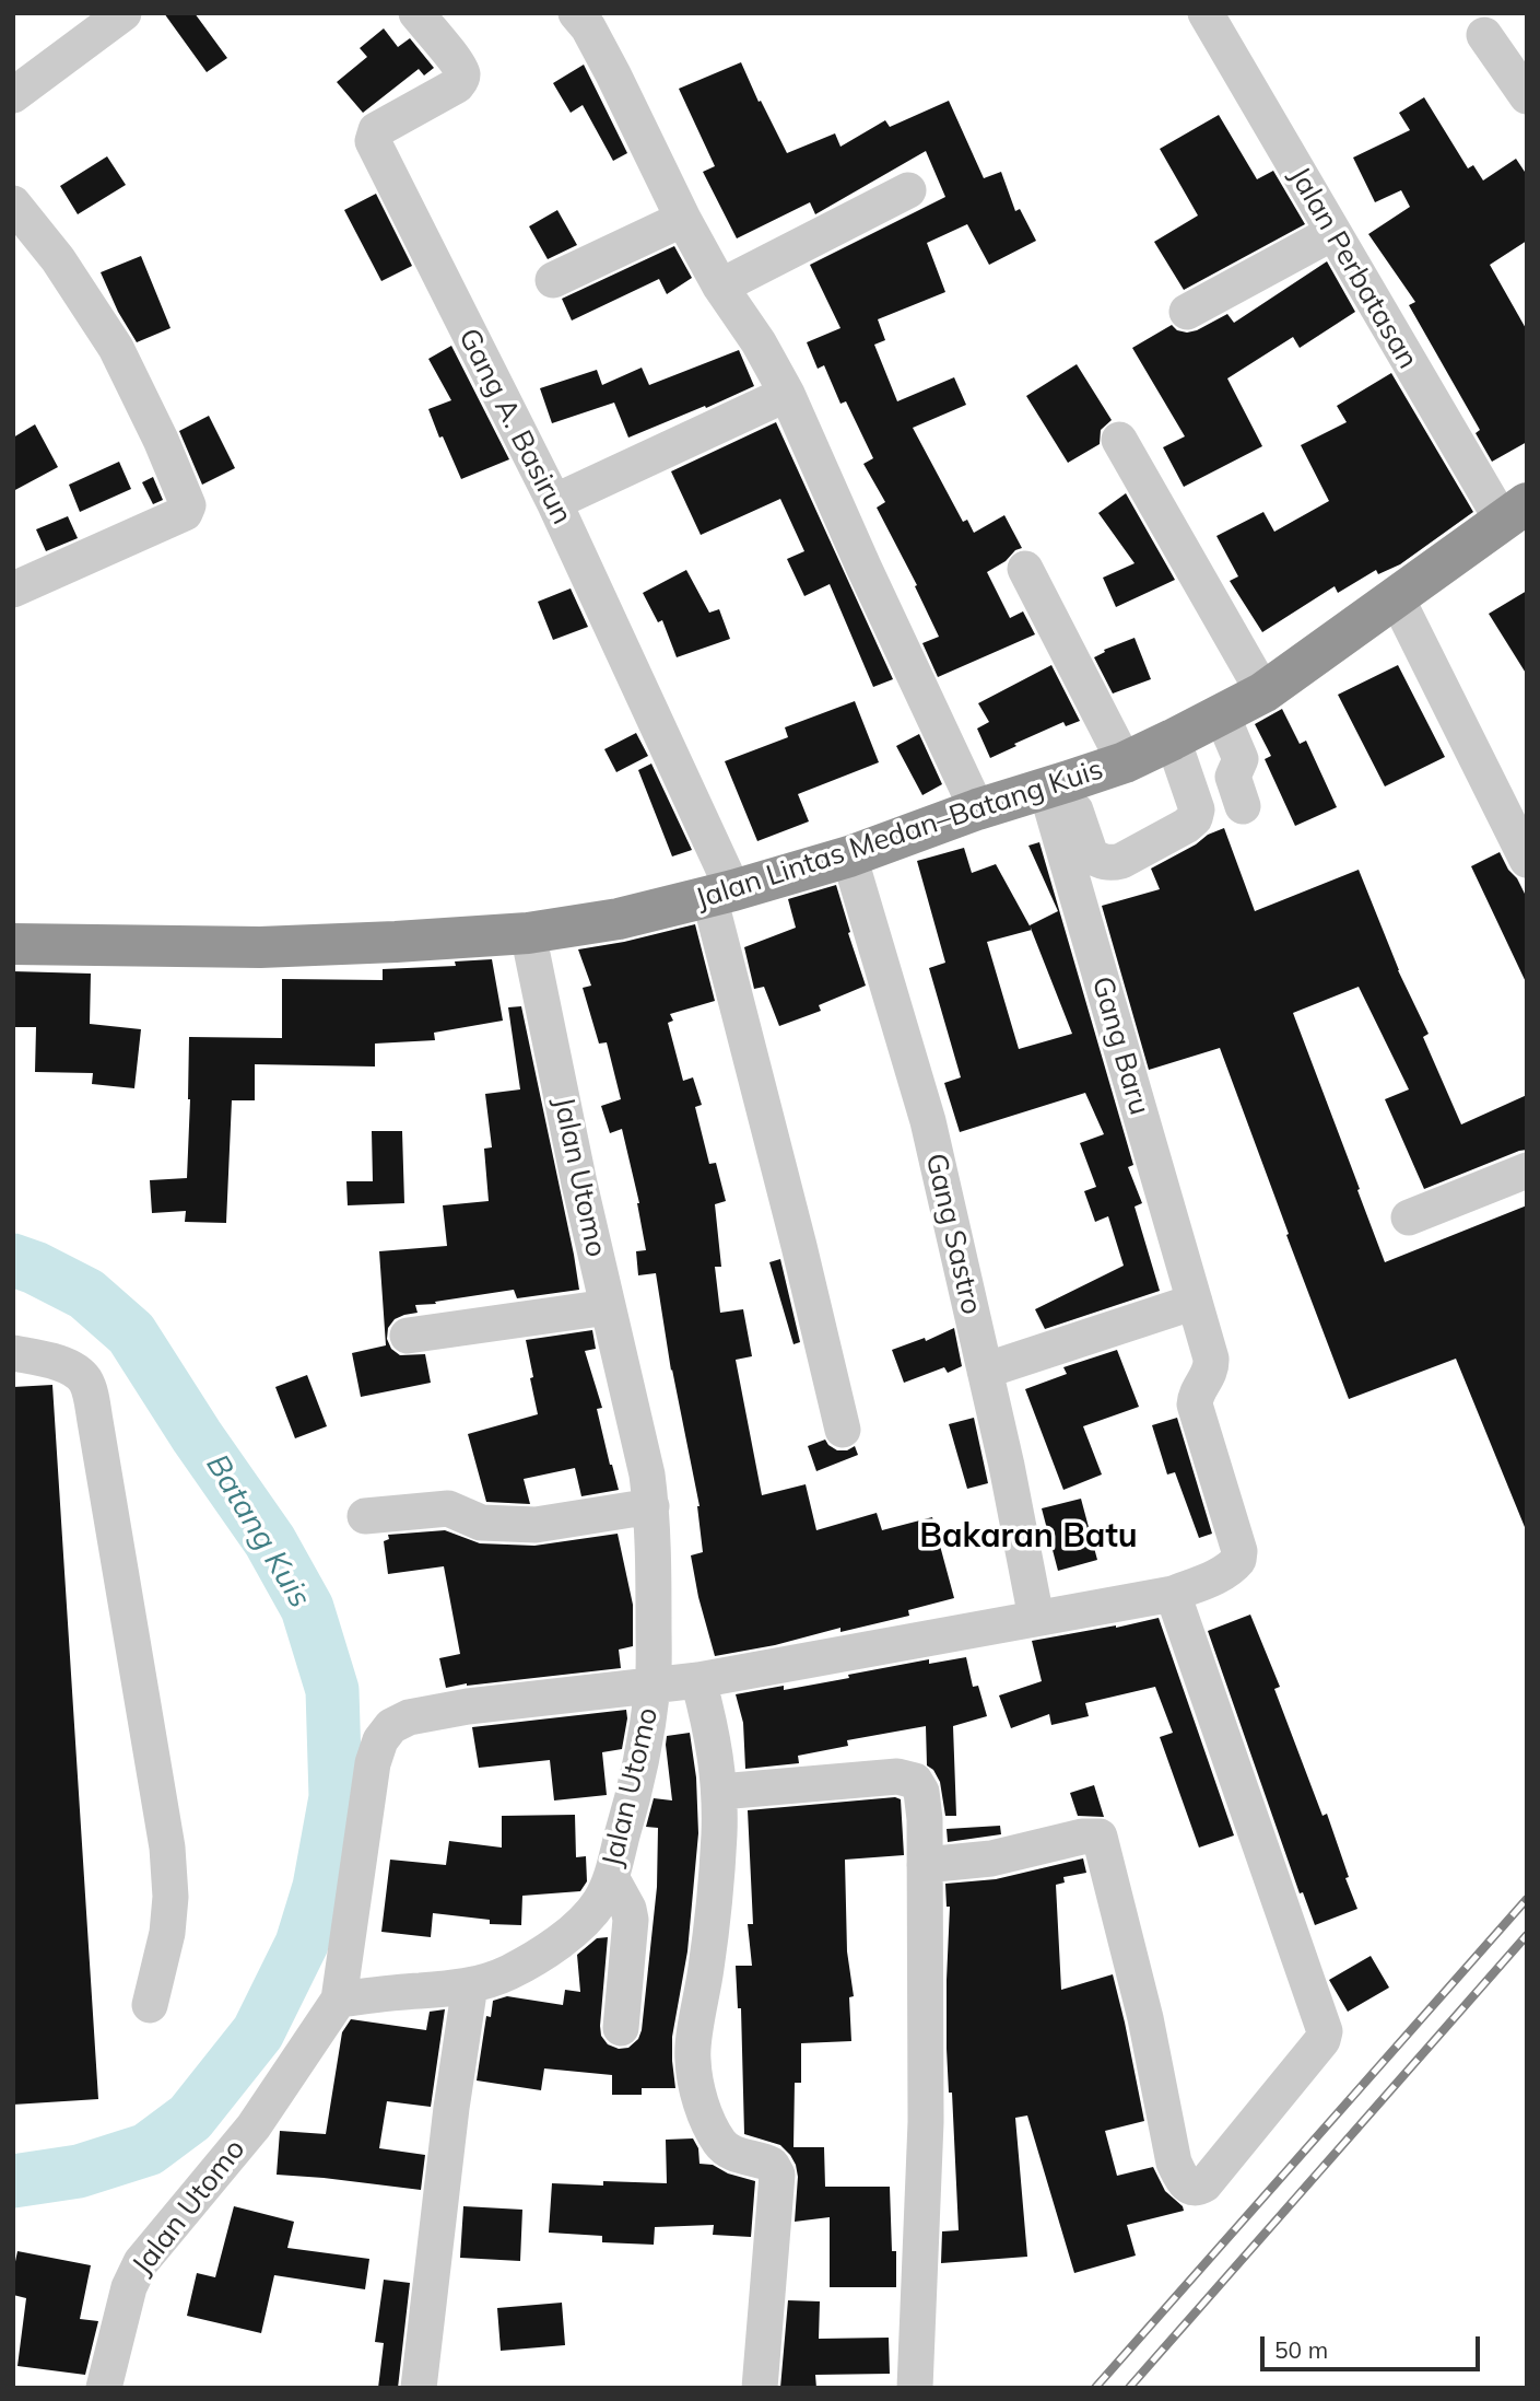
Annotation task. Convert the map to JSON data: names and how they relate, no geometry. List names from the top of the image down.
{
  "streets": {
    "highway": ["Jalan Lintas Medan–Batang Kuis"],
    "street": [
      "Jalan Perbatasan",
      "Gang A. Basirun",
      "Gang Baru",
      "Jalan Utomo",
      "Gang Sastro"
    ]
  },
  "crossings": [
    ["Jalan Perbatasan", "Jalan Lintas Medan–Batang Kuis"],
    ["Gang A. Basirun", "Jalan Lintas Medan–Batang Kuis"],
    ["Jalan Lintas Medan–Batang Kuis", "Gang Baru"],
    ["Jalan Lintas Medan–Batang Kuis", "Jalan Utomo"],
    ["Jalan Lintas Medan–Batang Kuis", "Gang Sastro"]
  ],
  "districts": ["Bakaran Batu"],
  "water": ["Batang Kuis"],
  "scale_bar": "50 m"
}
